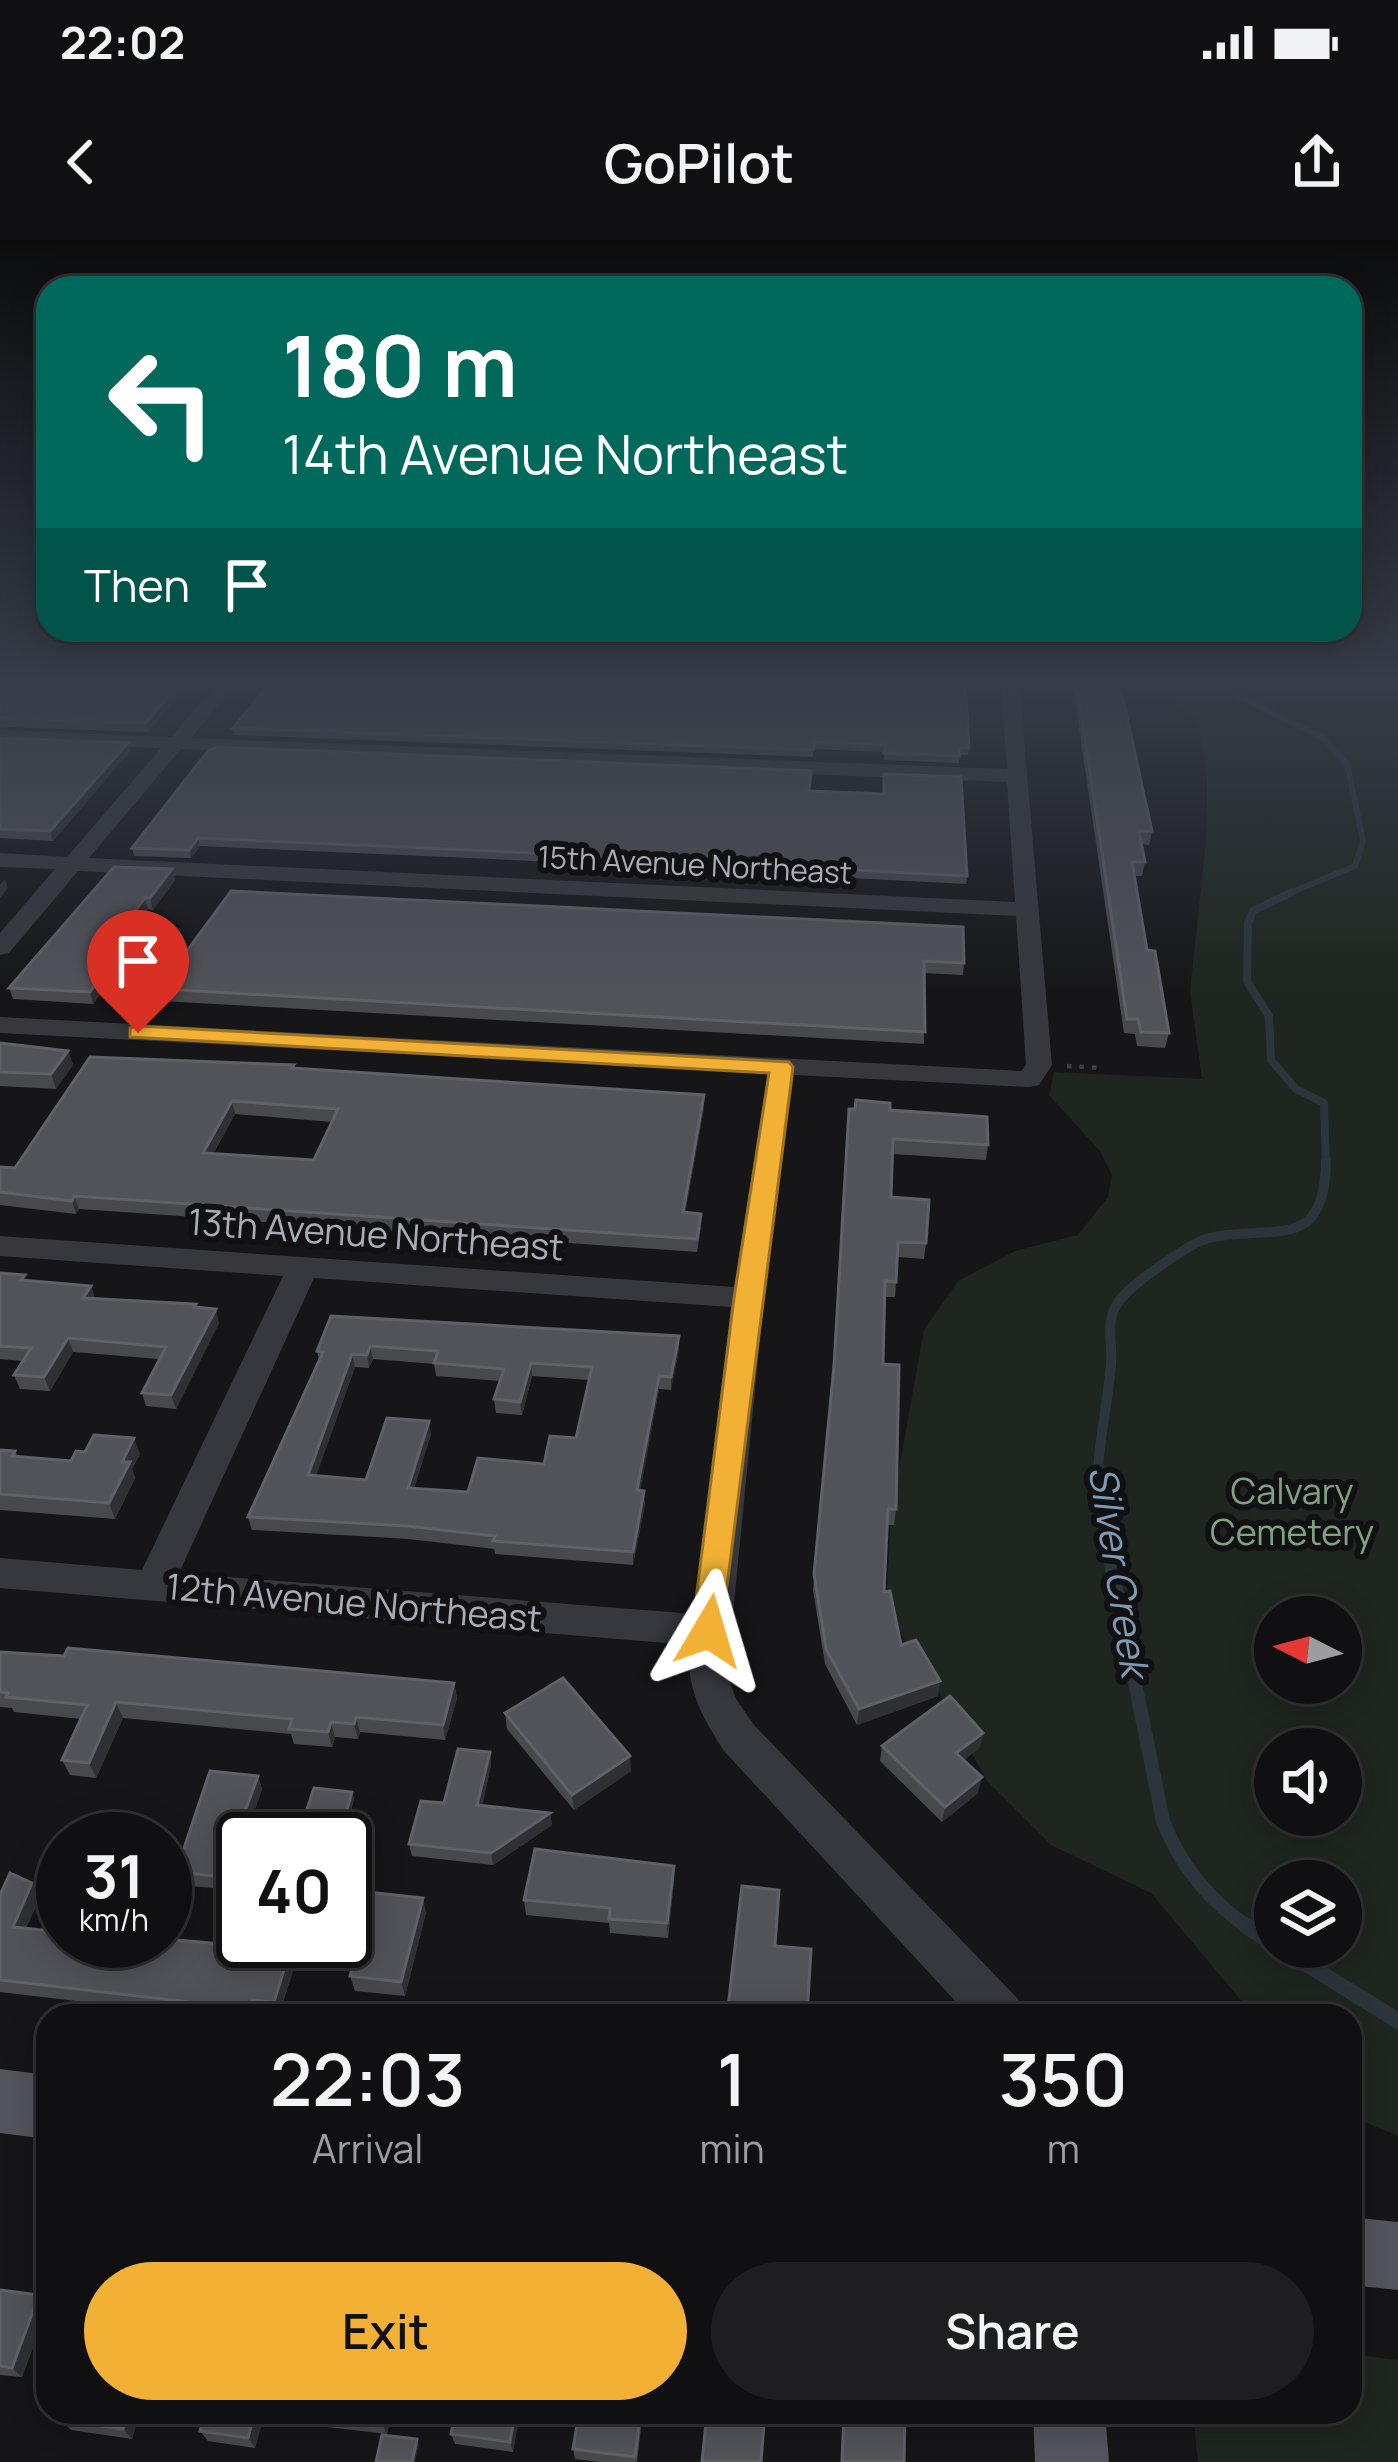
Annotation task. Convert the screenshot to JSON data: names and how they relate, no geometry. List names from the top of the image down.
{
  "streets": {
    "street": ["15th Avenue Northeast", "13th Avenue Northeast", "12th Avenue Northeast"]
  },
  "water": ["Silver Creek"],
  "parks": ["Calvary Cemetery"],
  "north": "left",
  "page": {
    "status": "22:02",
    "header": "GoPilot",
    "turn": ["180 m", "14th Avenue Northeast"],
    "then": "Then",
    "speed": "31 km/h",
    "limit": "40",
    "eta": [
      "22:03",
      "Arrival",
      "1",
      "min",
      "350",
      "m"
    ],
    "buttons": ["Exit", "Share"]
  }
}
